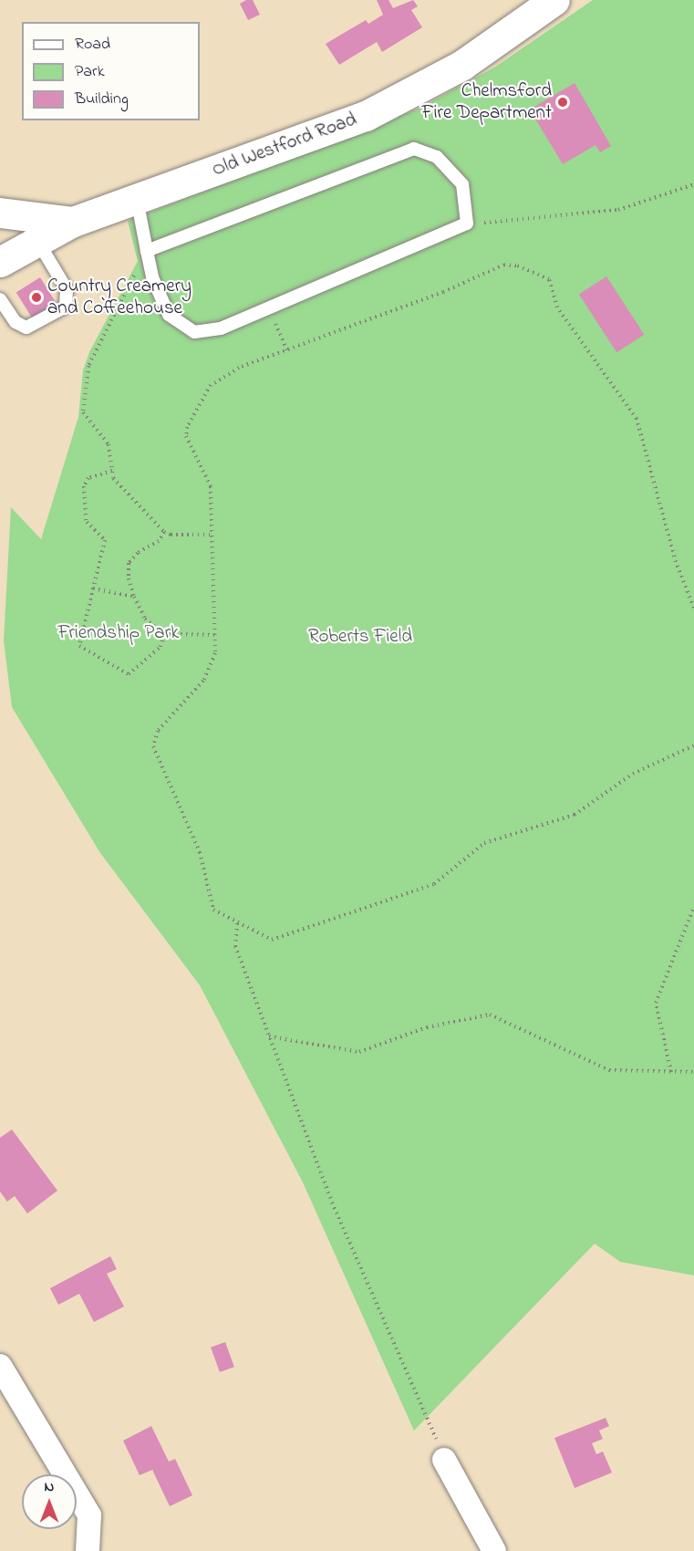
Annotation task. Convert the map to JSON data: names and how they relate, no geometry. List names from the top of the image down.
{
  "streets": {
    "main road": ["Old Westford Road"]
  },
  "parks": ["Friendship Park", "Roberts Field"],
  "places": ["Chelmsford Fire Department", "Country Creamery and Coffeehouse"],
  "legend": ["Road", "Park", "Building"],
  "north": "top"
}
